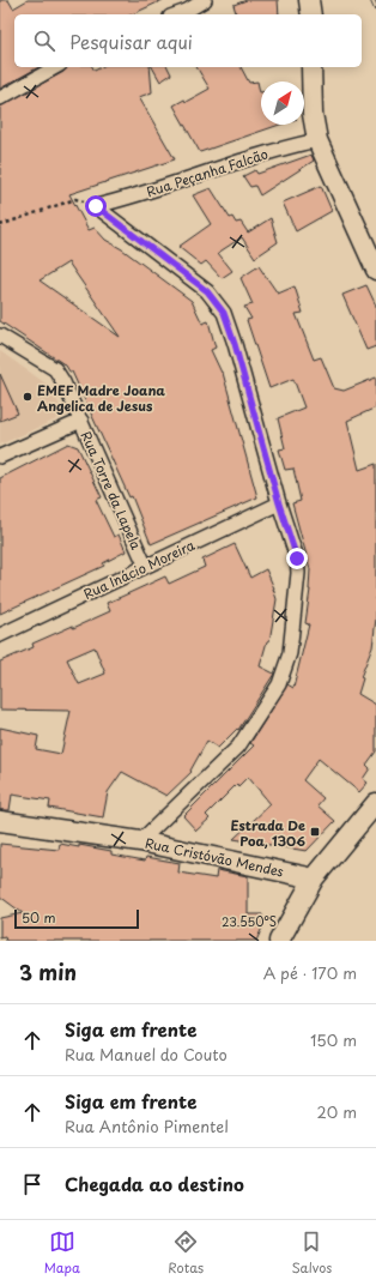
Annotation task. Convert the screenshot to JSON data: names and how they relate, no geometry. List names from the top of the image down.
{
  "streets": {
    "main road": ["Rua Cristóvão Mendes"],
    "street": ["Rua Peçanha Falcão", "Rua Torre da Lapela", "Rua Inácio Moreira"]
  },
  "crossings": [
    ["Rua Torre da Lapela", "Rua Inácio Moreira"]
  ],
  "places": {
    "other": ["EMEF Madre Joana Angelica de Jesus"],
    "transit": ["Estrada De Poa, 1306"]
  },
  "scale_bar": "50 m",
  "north": "top right",
  "page": {
    "search": "Pesquisar aqui",
    "scale": "50 m",
    "heading": ["3 min", "A pé · 170 m"],
    "list": [
      ["Siga em frente", "Rua Manuel do Couto", "150 m"],
      ["Siga em frente", "Rua Antônio Pimentel", "20 m"],
      "Chegada ao destino"
    ],
    "nav": ["Mapa", "Rotas", "Salvos"]
  },
  "coordinates": ["23.550°S"]
}
